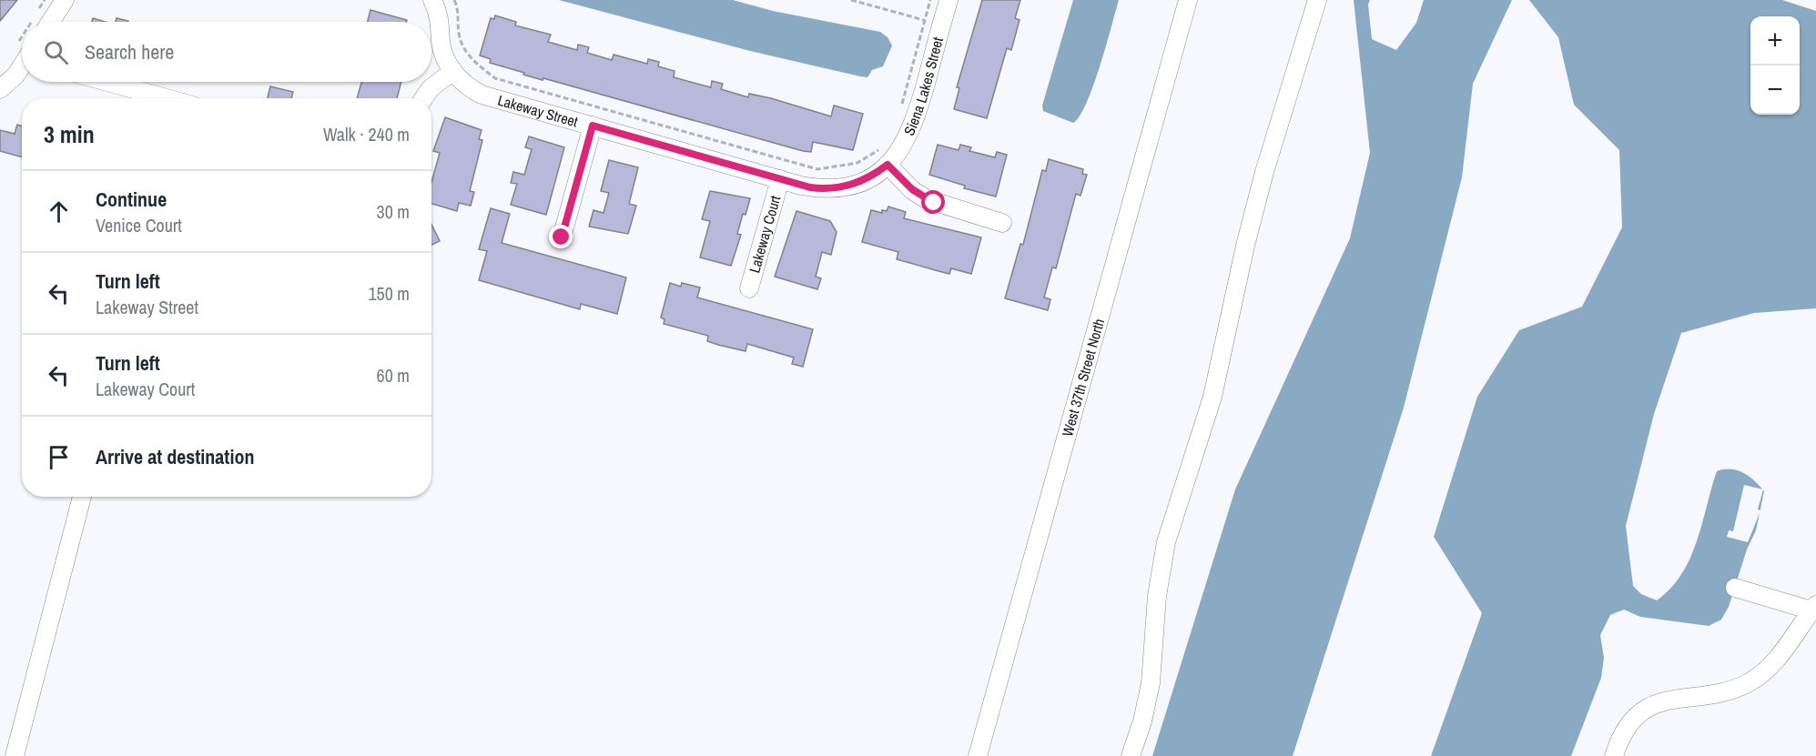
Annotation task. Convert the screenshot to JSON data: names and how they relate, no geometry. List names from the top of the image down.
{
  "streets": {
    "street": [
      "Siena Lakes Street",
      "Lakeway Street",
      "Lakeway Court",
      "West 37th Street North"
    ]
  },
  "crossings": [
    ["Siena Lakes Street", "Lakeway Street"],
    ["Lakeway Street", "Lakeway Court"]
  ],
  "page": {
    "map_buttons": ["+", "−"],
    "search": "Search here",
    "heading": ["3 min", "Walk · 240 m"],
    "list": [
      ["Continue", "Venice Court", "30 m"],
      ["Turn left", "Lakeway Street", "150 m"],
      ["Turn left", "Lakeway Court", "60 m"],
      "Arrive at destination"
    ]
  }
}
